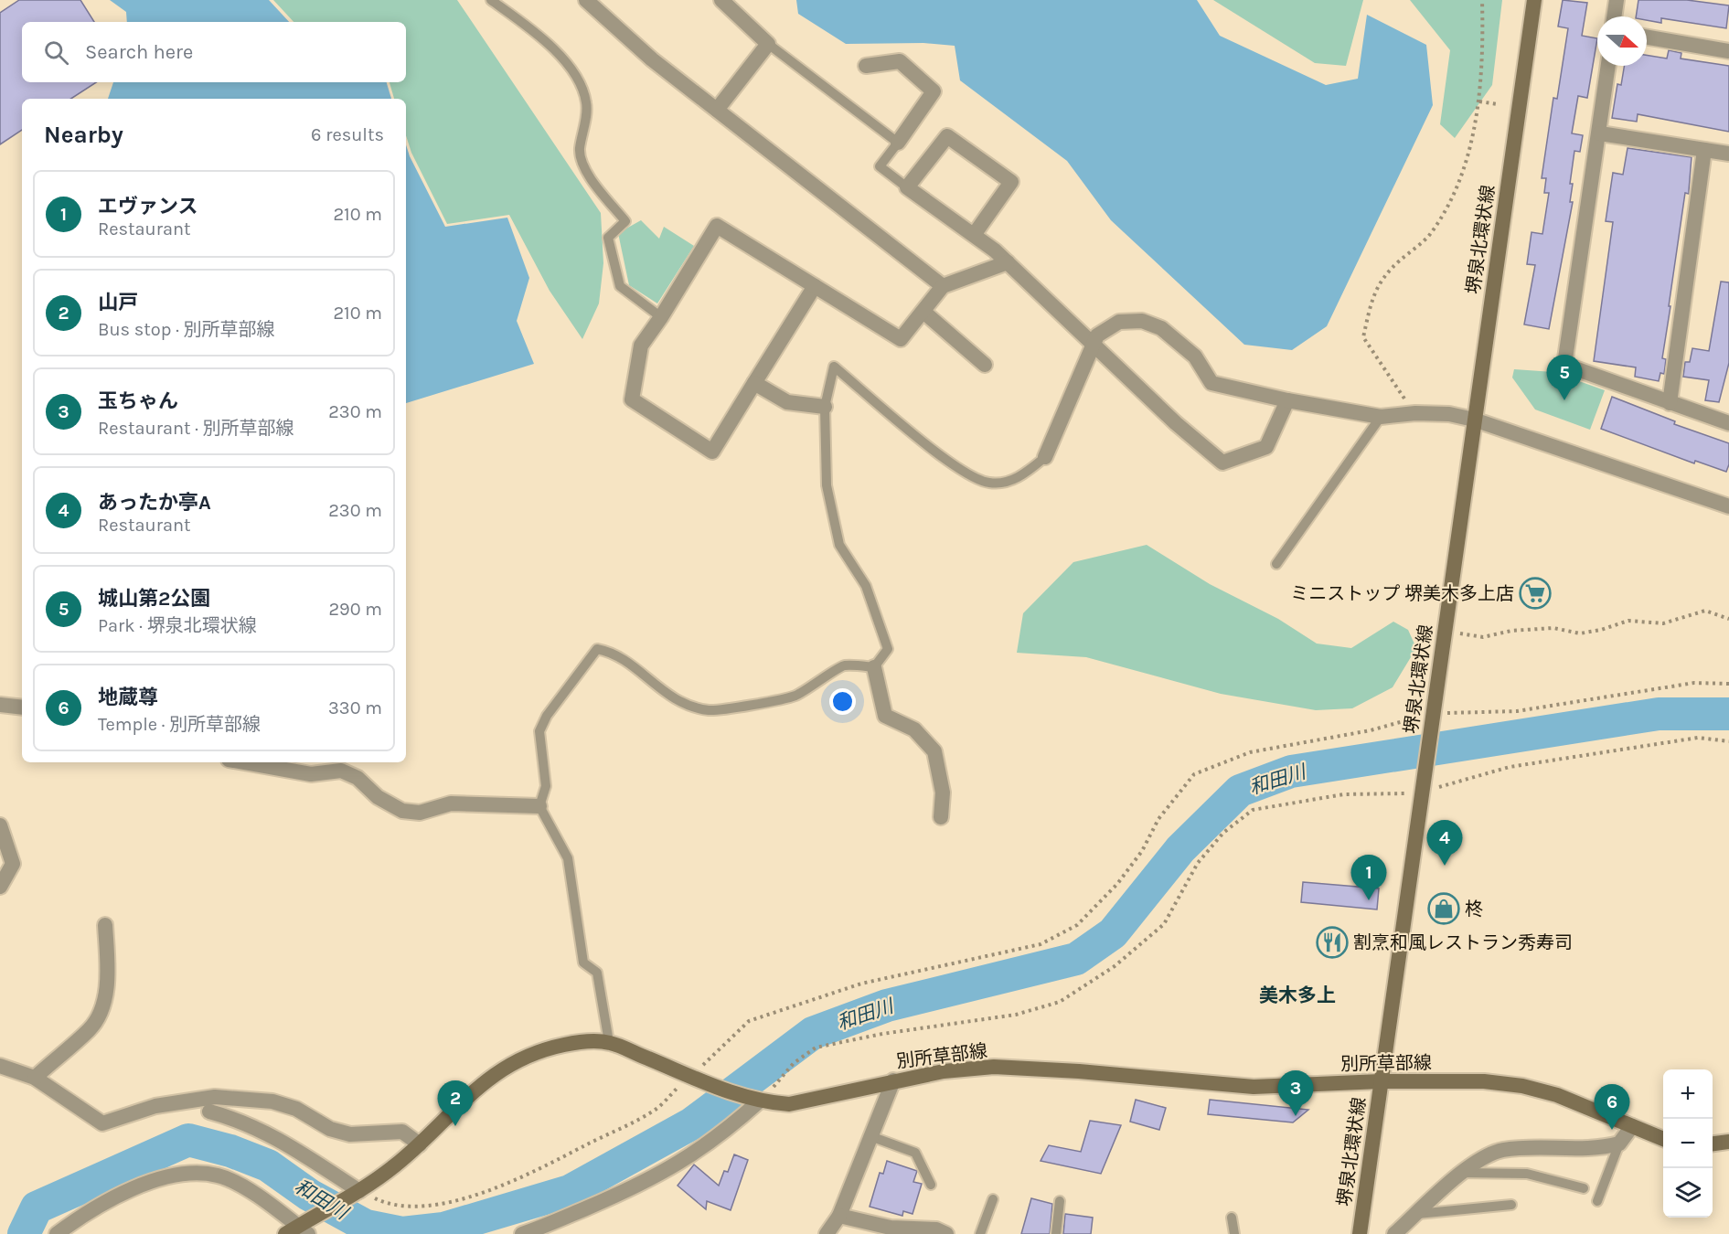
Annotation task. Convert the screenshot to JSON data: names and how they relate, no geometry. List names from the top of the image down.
{
  "streets": {
    "main road": ["堺泉北環状線", "別所草部線"]
  },
  "crossings": [
    ["堺泉北環状線", "別所草部線"]
  ],
  "districts": ["美木多上"],
  "water": ["和田川"],
  "places": {
    "supermarket": ["ミニストップ 堺美木多上店"],
    "shop": ["柊"],
    "restaurant": ["割烹和風レストラン秀寿司"]
  },
  "north": "right",
  "page": {
    "search": "Search here",
    "heading": ["Nearby", "6 results"],
    "list": [
      {
        "mark": "1",
        "name": "エヴァンス",
        "note": "Restaurant",
        "value": "210 m"
      },
      {
        "mark": "2",
        "name": "山戸",
        "note": "Bus stop · 別所草部線",
        "value": "210 m"
      },
      {
        "mark": "3",
        "name": "玉ちゃん",
        "note": "Restaurant · 別所草部線",
        "value": "230 m"
      },
      {
        "mark": "4",
        "name": "あったか亭A",
        "note": "Restaurant",
        "value": "230 m"
      },
      {
        "mark": "5",
        "name": "城山第2公園",
        "note": "Park · 堺泉北環状線",
        "value": "290 m"
      },
      {
        "mark": "6",
        "name": "地蔵尊",
        "note": "Temple · 別所草部線",
        "value": "330 m"
      }
    ],
    "pins": [
      "5",
      "4",
      "1",
      "3",
      "2",
      "6"
    ],
    "map_buttons": ["+", "−"]
  }
}
